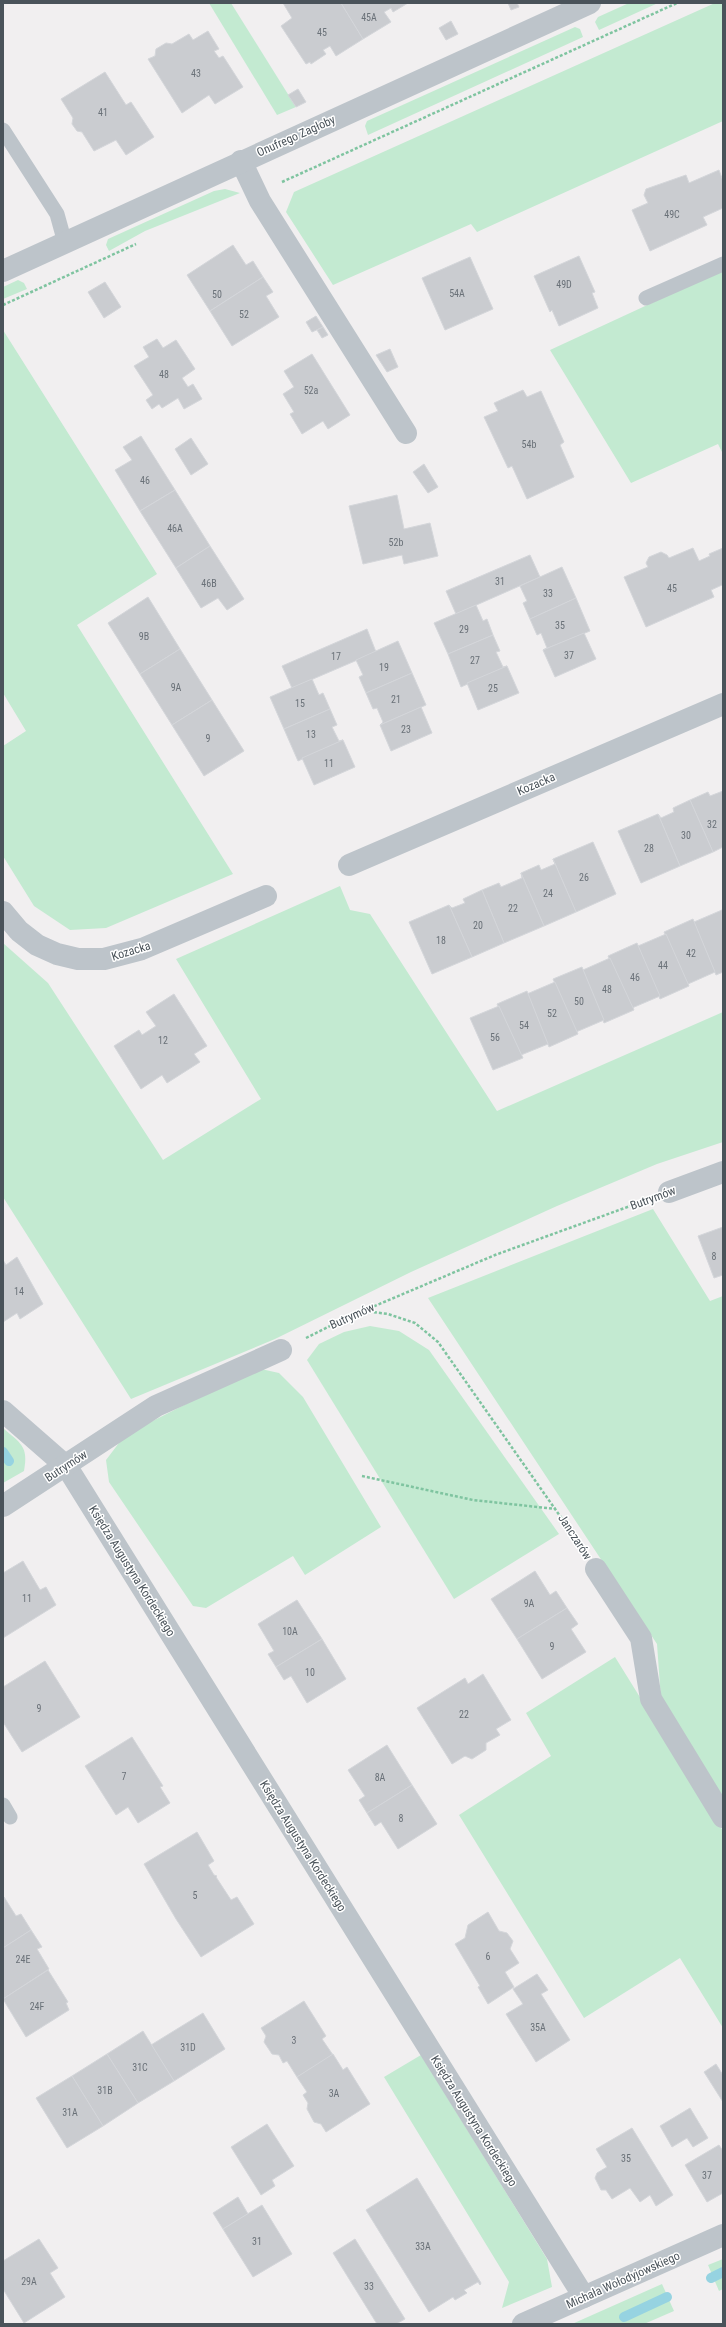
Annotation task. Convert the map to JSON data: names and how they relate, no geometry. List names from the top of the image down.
{
  "streets": {
    "street": [
      "Onufrego Zagłoby",
      "Kozacka",
      "Butrymów",
      "Janczarów",
      "Księdza Augustyna Kordeckiego",
      "Michała Wołodyjowskiego"
    ]
  },
  "crossings": [
    ["Butrymów", "Janczarów"],
    ["Butrymów", "Księdza Augustyna Kordeckiego"],
    ["Księdza Augustyna Kordeckiego", "Michała Wołodyjowskiego"]
  ],
  "house_numbers": [
    "45A",
    "45",
    "43",
    "41",
    "49C",
    "49D",
    "54A",
    "50",
    "52",
    "48",
    "52a",
    "54b",
    "46",
    "46A",
    "52b",
    "31",
    "46B",
    "45",
    "33",
    "35",
    "29",
    "9B",
    "37",
    "17",
    "27",
    "19",
    "9A",
    "25",
    "21",
    "15",
    "23",
    "13",
    "9",
    "11",
    "32",
    "30",
    "28",
    "26",
    "24",
    "22",
    "20",
    "18",
    "42",
    "44",
    "46",
    "48",
    "50",
    "52",
    "54",
    "56",
    "12",
    "8",
    "14",
    "11",
    "9A",
    "10A",
    "9",
    "10",
    "9",
    "22",
    "7",
    "8A",
    "8",
    "5",
    "6",
    "24E",
    "24F",
    "35A",
    "3",
    "31D",
    "31C",
    "31B",
    "3A",
    "31A",
    "35",
    "37",
    "31",
    "33A",
    "29A",
    "33"
  ]
}
